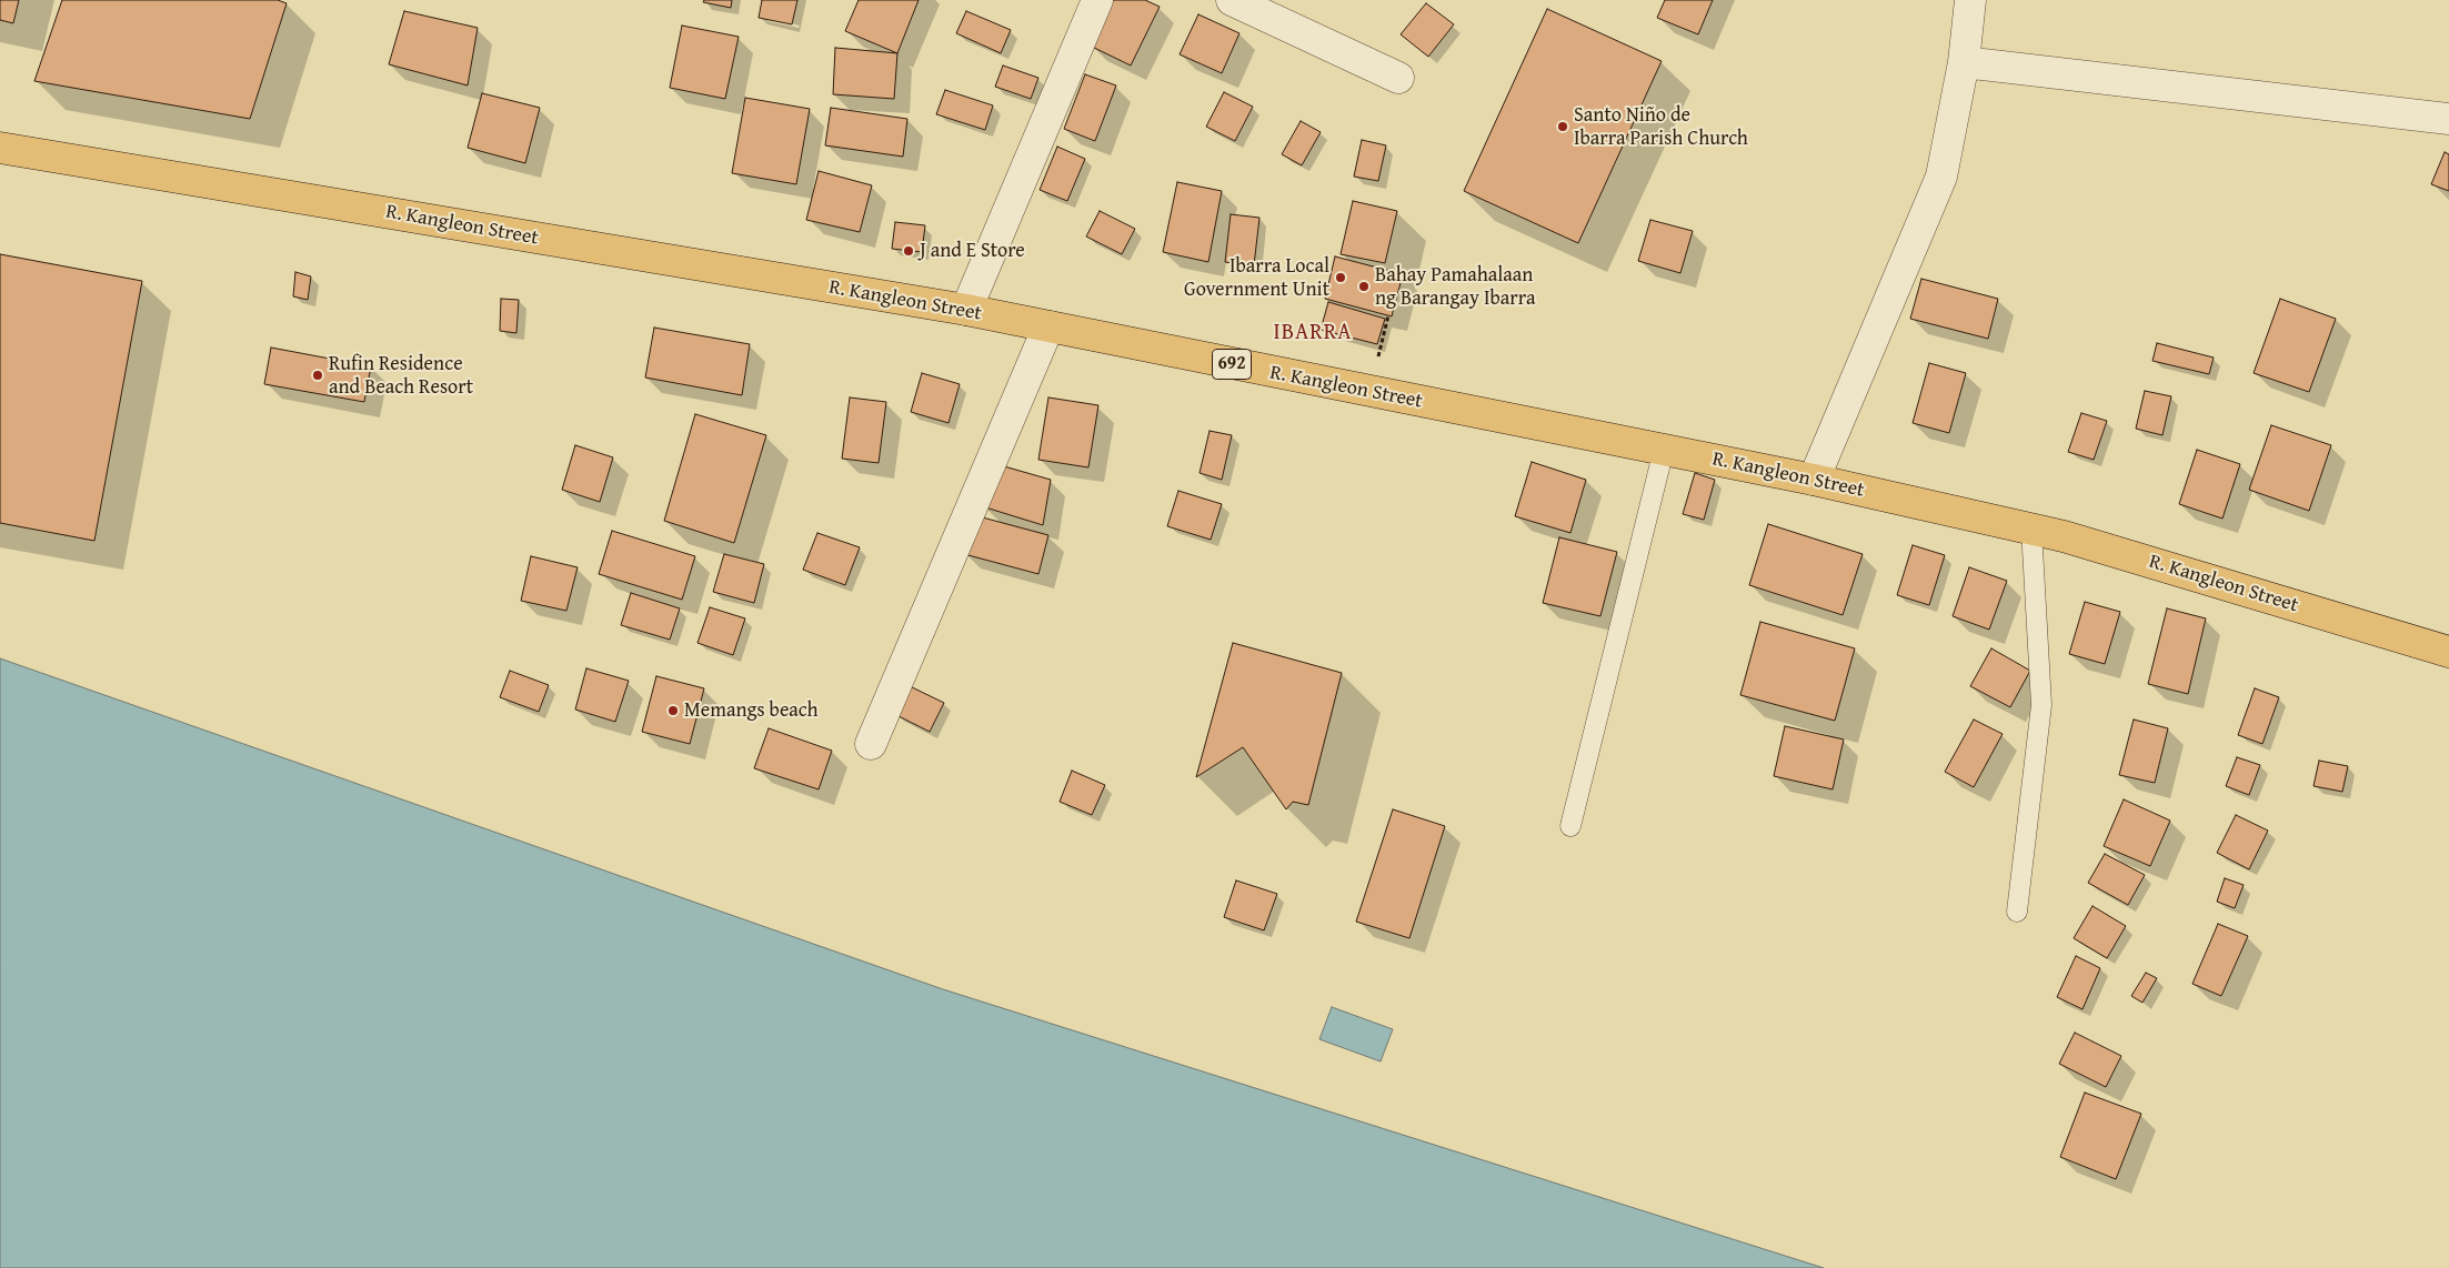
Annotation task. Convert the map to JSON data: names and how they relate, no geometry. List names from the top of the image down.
{
  "streets": {
    "main road": ["R. Kangleon Street", "692"]
  },
  "districts": ["IBARRA"],
  "places": [
    "Santo Niño de Ibarra Parish Church",
    "J and E Store",
    "Ibarra Local Government Unit",
    "Bahay Pamahalaan ng Barangay Ibarra",
    "Rufin Residence and Beach Resort",
    "Memangs beach"
  ]
}
